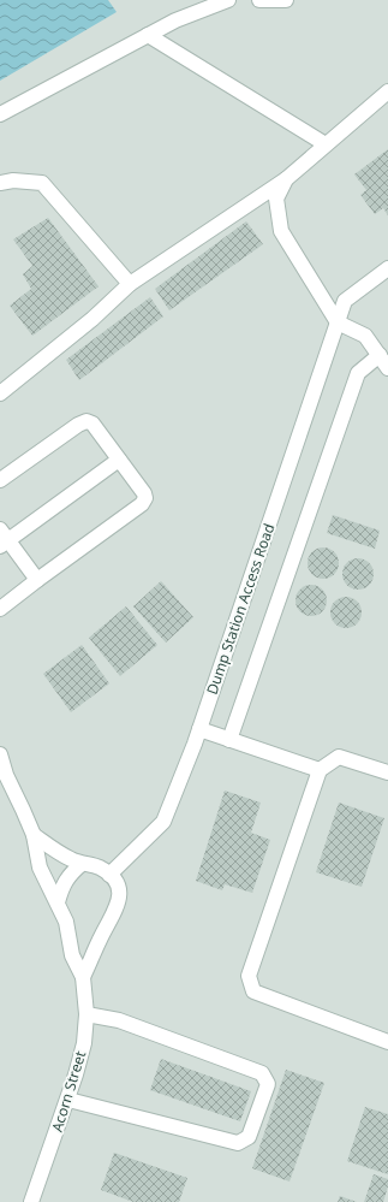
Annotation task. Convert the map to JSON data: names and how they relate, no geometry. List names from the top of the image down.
{
  "streets": {
    "street": ["Dump Station Access Road", "Acorn Street"]
  },
  "crossings": [
    ["Dump Station Access Road", "Acorn Street"]
  ]
}
